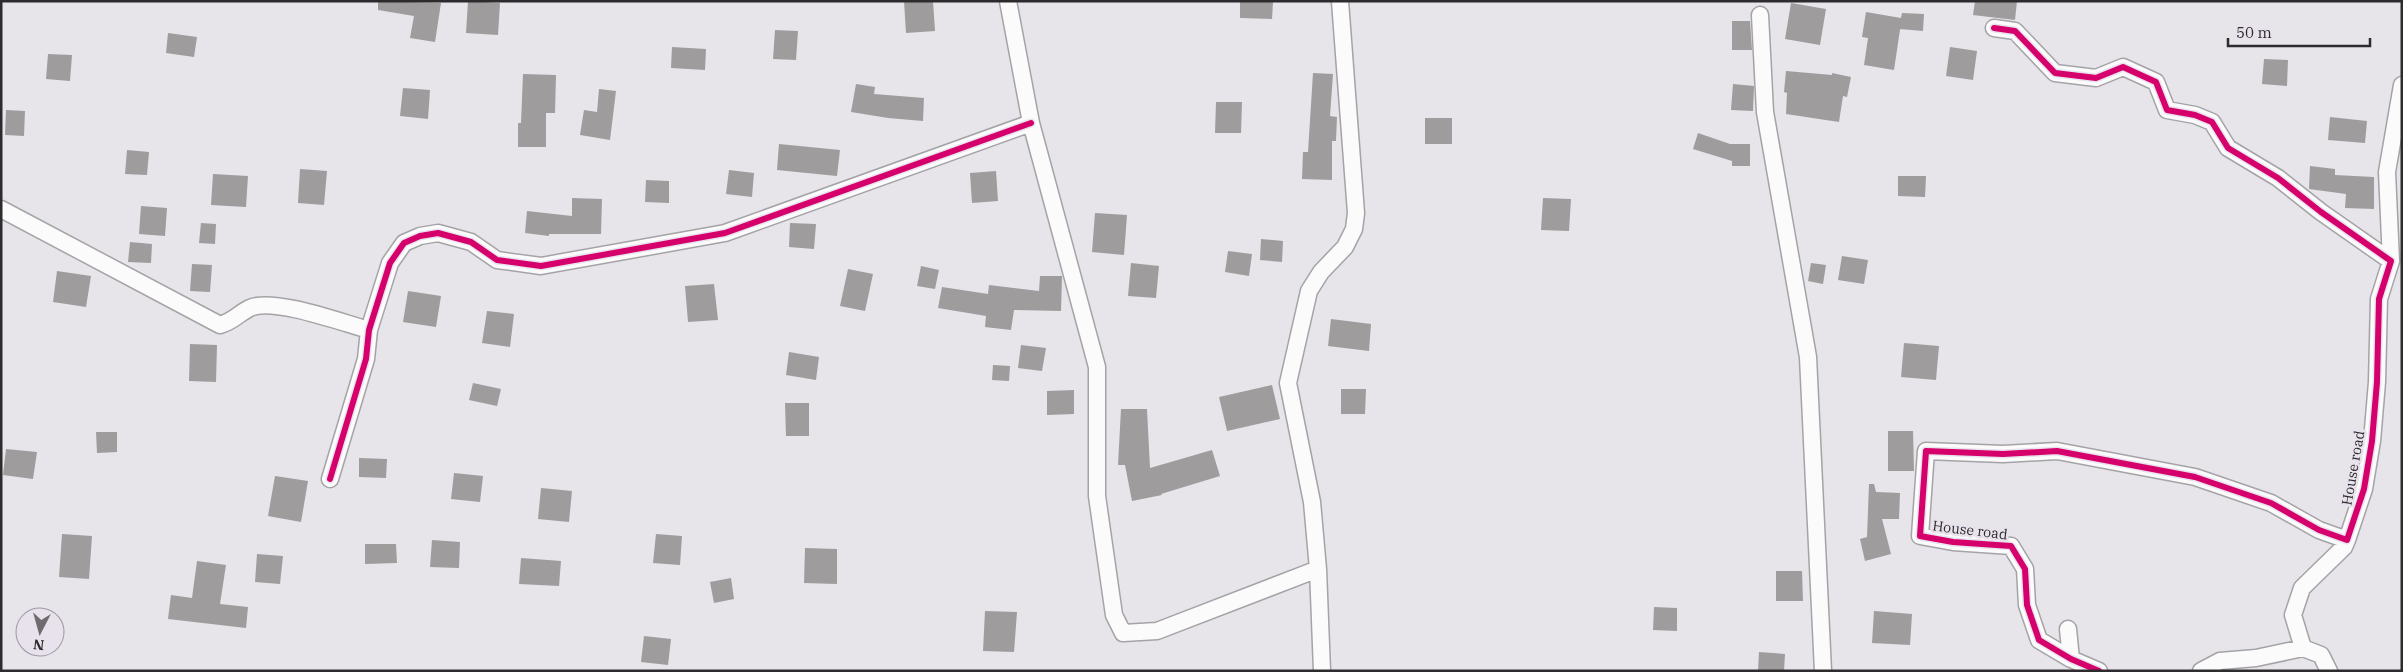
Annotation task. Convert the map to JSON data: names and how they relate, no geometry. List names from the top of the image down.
{
  "streets": {
    "street": ["House road"]
  },
  "scale_bar": "50 m",
  "north": "bottom"
}
